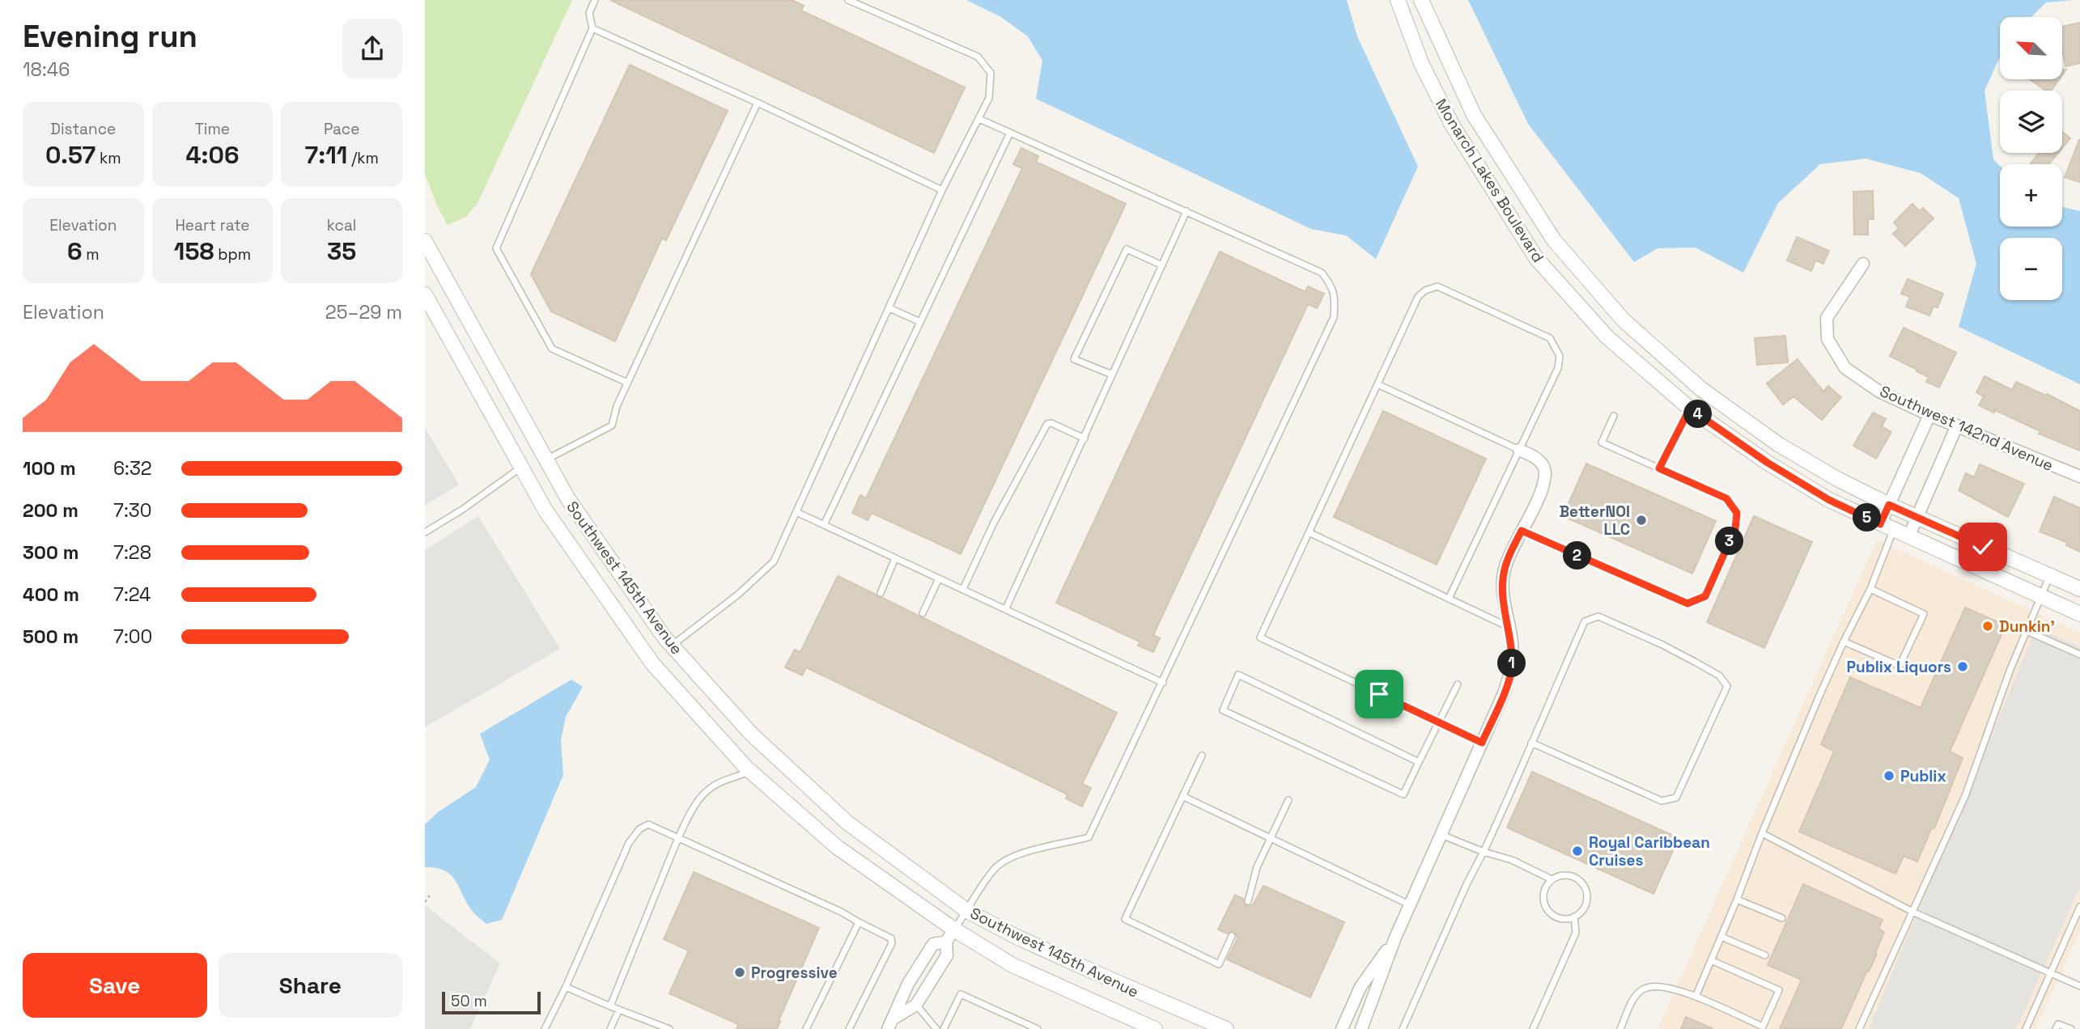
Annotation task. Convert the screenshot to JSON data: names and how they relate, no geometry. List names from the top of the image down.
{
  "streets": {
    "street": ["Monarch Lakes Boulevard", "Southwest 142nd Avenue", "Southwest 145th Avenue"]
  },
  "places": [
    "BetterNOI LLC",
    "Dunkin'",
    "Publix Liquors",
    "Publix",
    "Royal Caribbean Cruises",
    "Progressive"
  ],
  "scale_bar": "50 m",
  "north": "top left",
  "page": {
    "heading": ["Evening run", "18:46"],
    "map_buttons": ["+", "−"],
    "stats": [
      ["Distance", "0.57 km"],
      ["Time", "4:06"],
      ["Pace", "7:11 /km"],
      ["Elevation", "6 m"],
      ["Heart rate", "158 bpm"],
      ["kcal", "35"]
    ],
    "chart": ["Elevation", "25–29 m"],
    "pins": [
      "4",
      "5",
      "3",
      "2",
      "1"
    ],
    "list": [
      {
        "name": "100 m",
        "note": "6:32"
      },
      {
        "name": "200 m",
        "note": "7:30"
      },
      {
        "name": "300 m",
        "note": "7:28"
      },
      {
        "name": "400 m",
        "note": "7:24"
      },
      {
        "name": "500 m",
        "note": "7:00"
      }
    ],
    "buttons": ["Save", "Share"],
    "scale": "50 m"
  }
}
